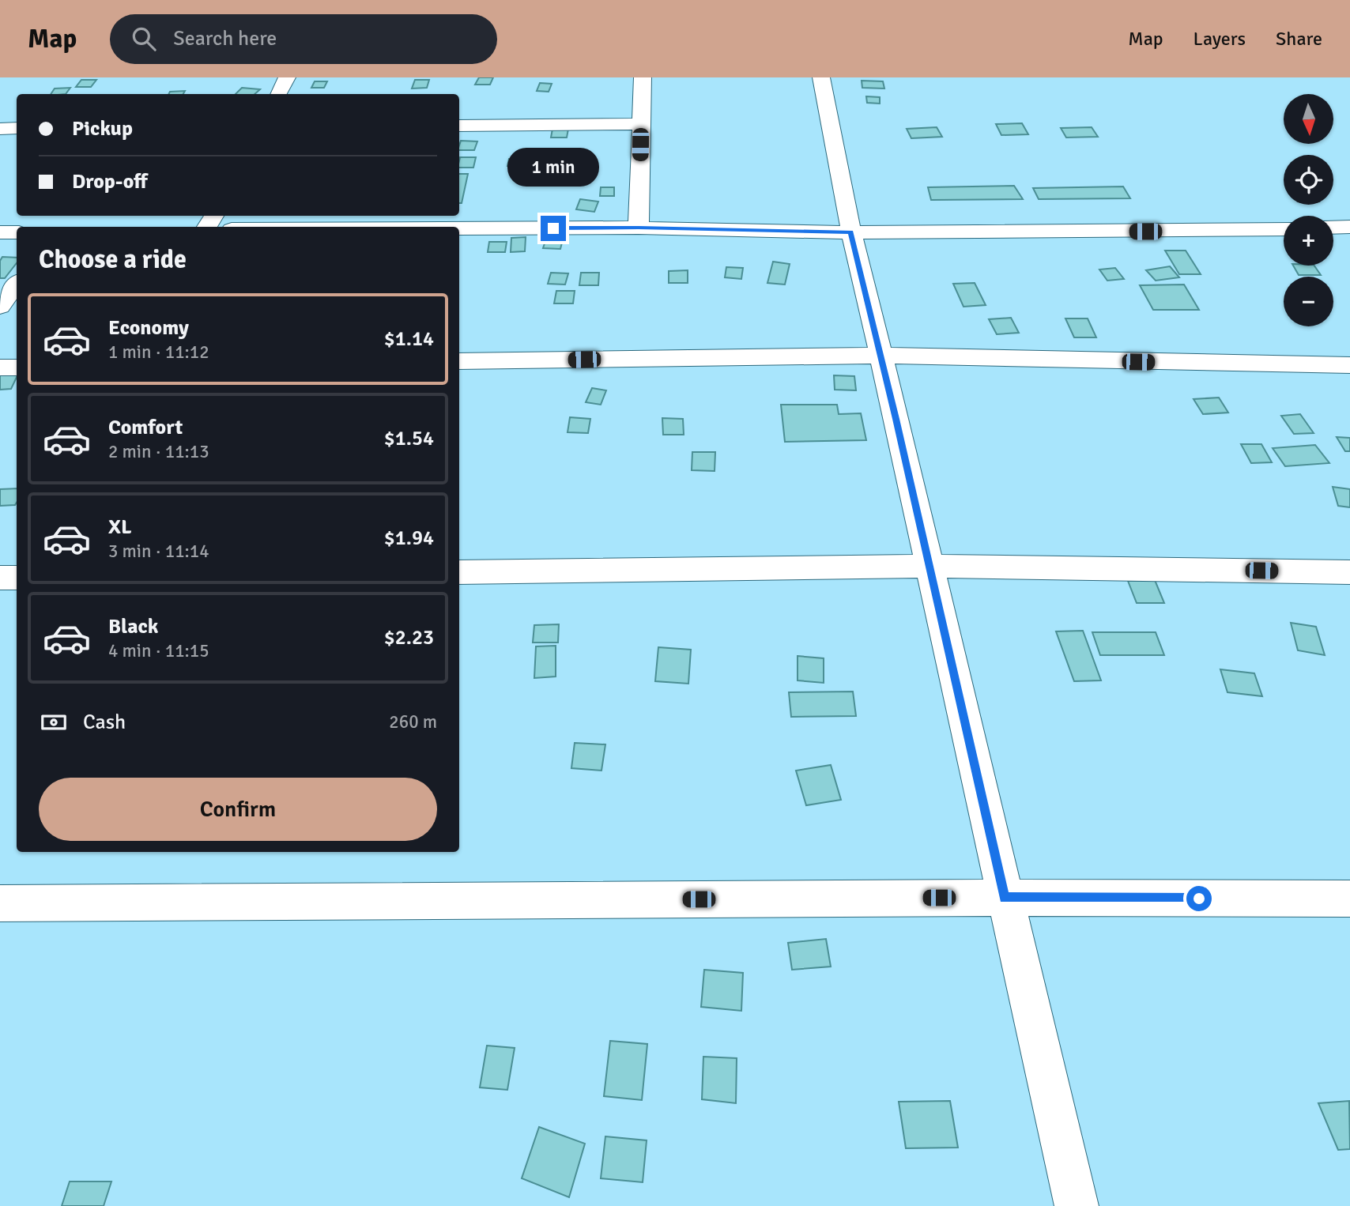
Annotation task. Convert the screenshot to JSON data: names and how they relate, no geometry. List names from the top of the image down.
{
  "north": "bottom",
  "page": {
    "header": "Map",
    "search": "Search here",
    "nav": ["Map", "Layers", "Share"],
    "map_buttons": ["+", "−"],
    "banner": ["Pickup", "Drop-off"],
    "bubble": "1 min",
    "heading": "Choose a ride",
    "list": [
      {
        "name": "Economy",
        "note": "1 min · 11:12",
        "value": "$1.14"
      },
      {
        "name": "Comfort",
        "note": "2 min · 11:13",
        "value": "$1.54"
      },
      {
        "name": "XL",
        "note": "3 min · 11:14",
        "value": "$1.94"
      },
      {
        "name": "Black",
        "note": "4 min · 11:15",
        "value": "$2.23"
      }
    ],
    "pay": ["Cash", "260 m"],
    "buttons": "Confirm"
  }
}
